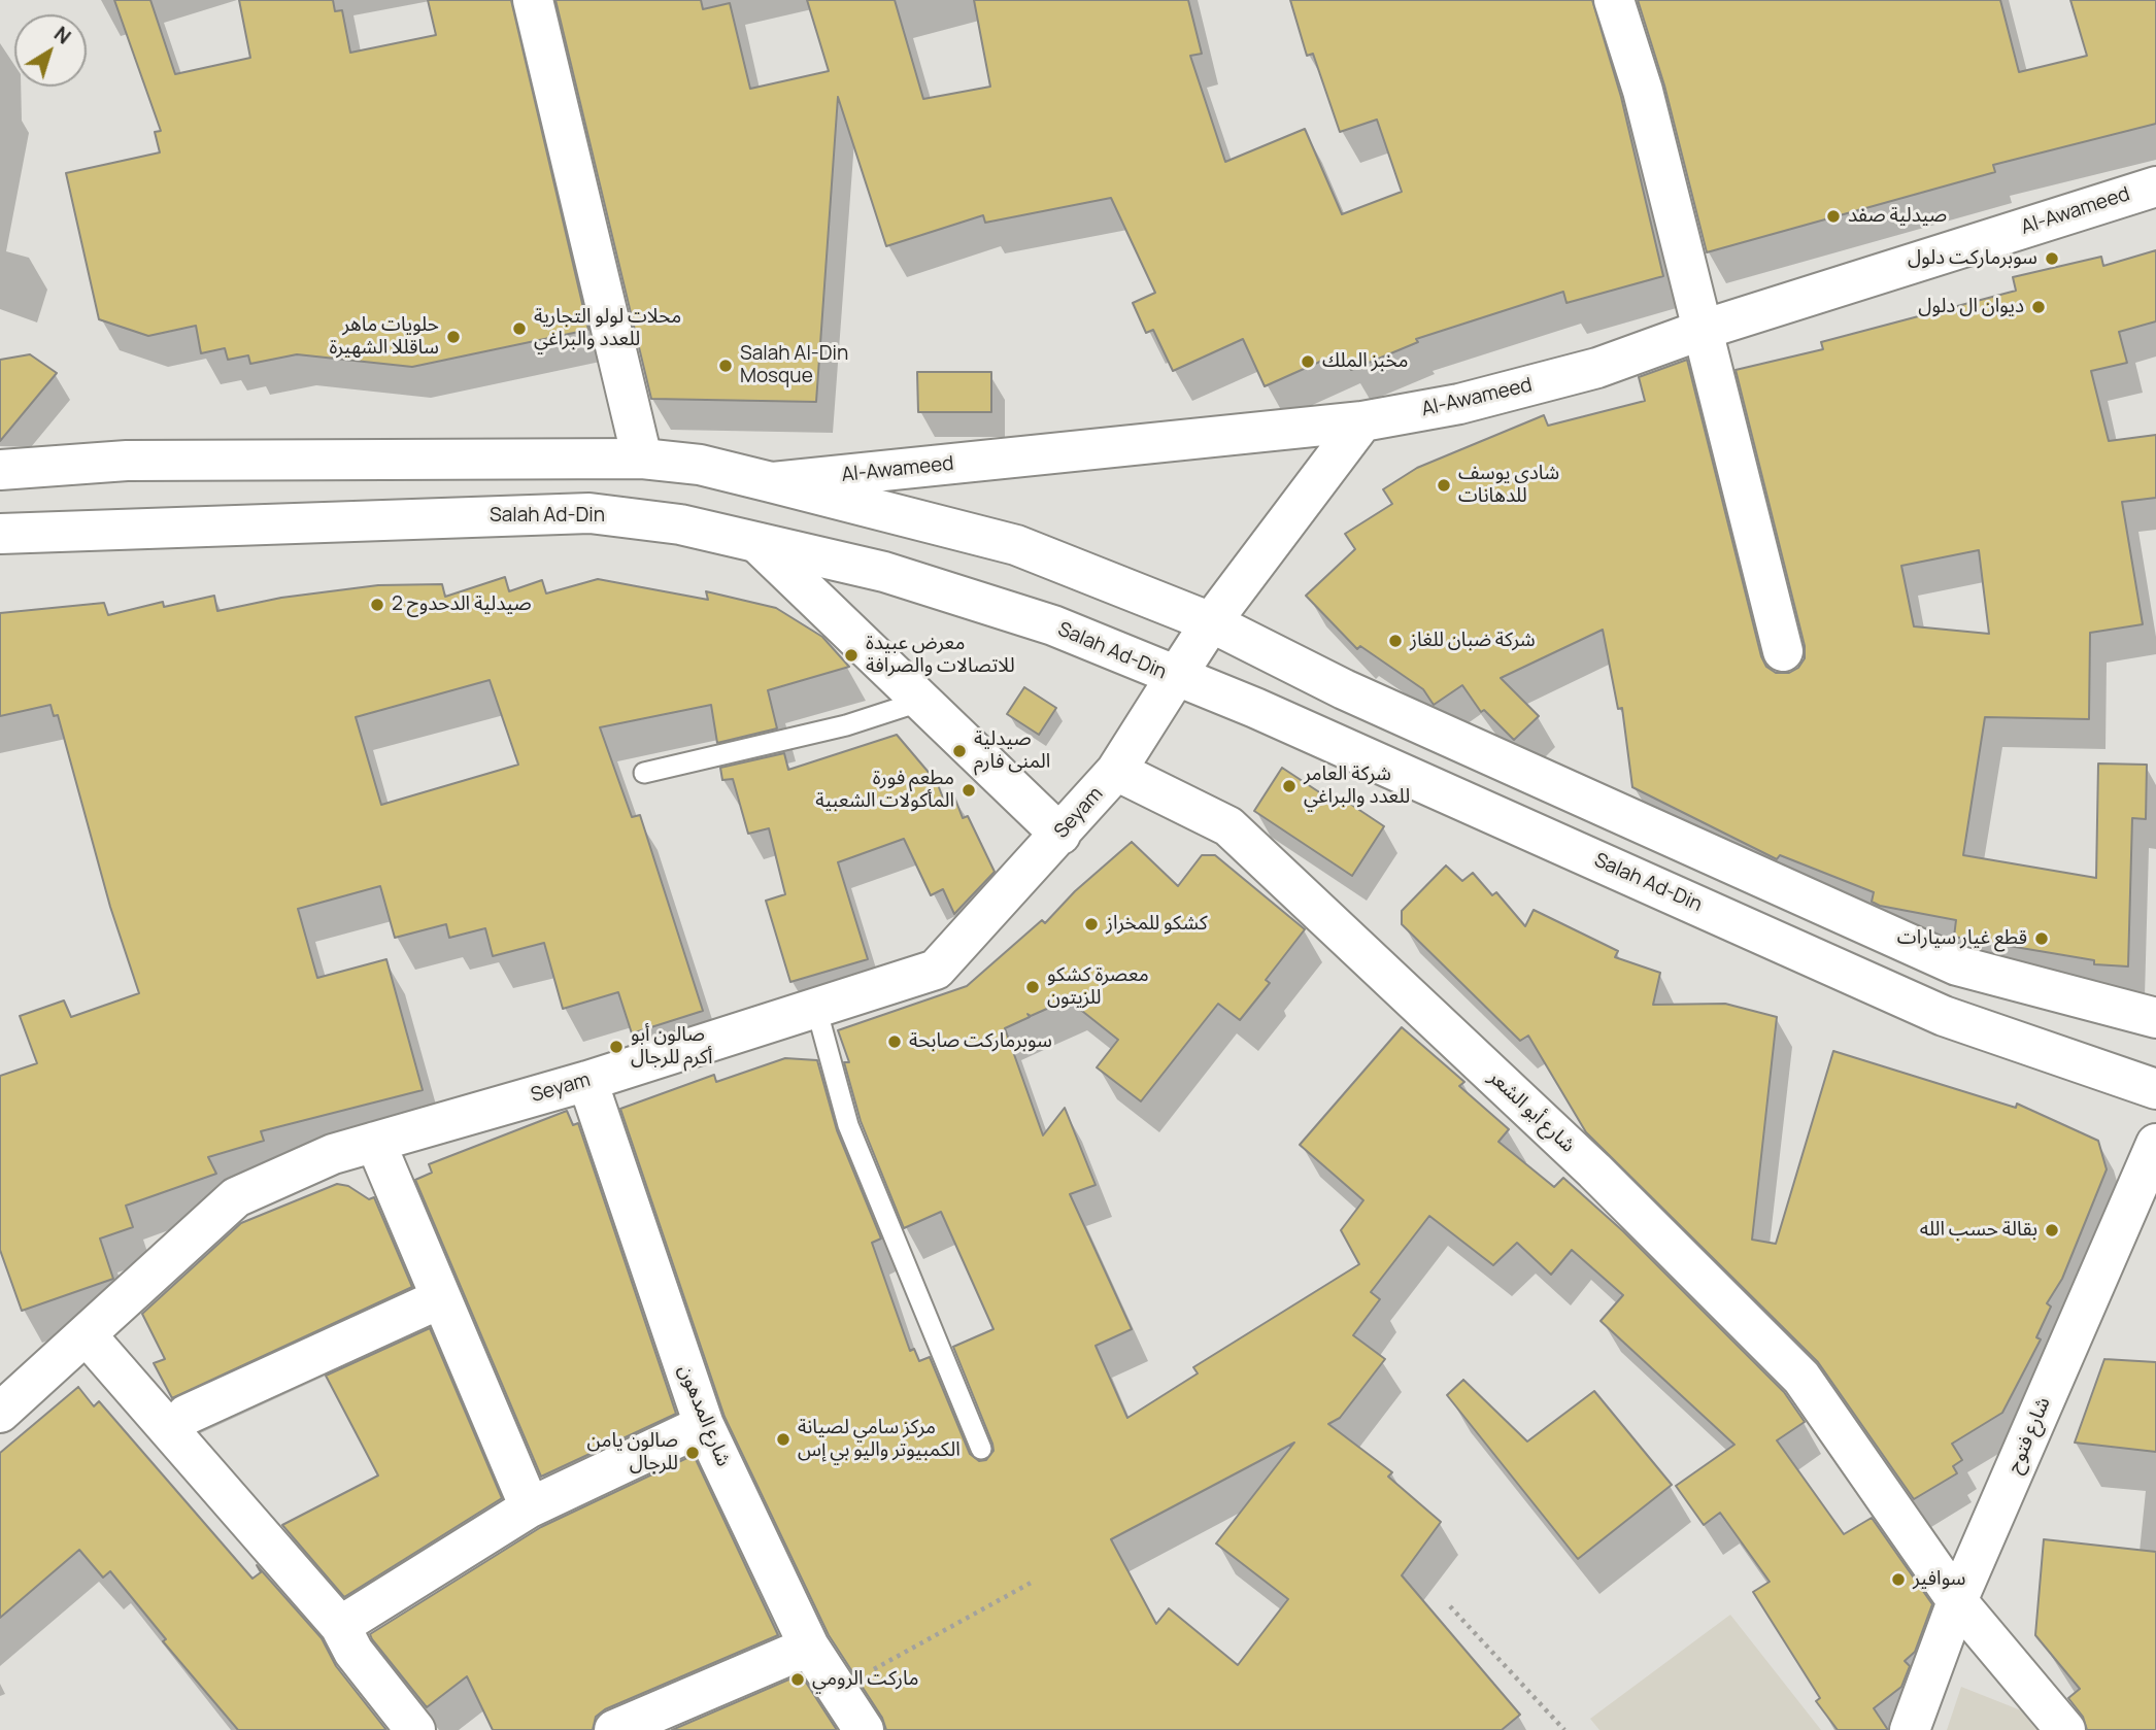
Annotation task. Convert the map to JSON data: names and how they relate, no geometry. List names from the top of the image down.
{
  "streets": {
    "main road": [
      "Al-Awameed",
      "Salah Ad-Din",
      "Seyam",
      "شارع أبو الشعر",
      "شارع المدهون",
      "شارع فتوح"
    ]
  },
  "crossings": [
    ["Seyam", "شارع أبو الشعر"],
    ["Seyam", "شارع المدهون"],
    ["شارع أبو الشعر", "شارع فتوح"]
  ],
  "places": [
    "صيدلية صفد",
    "سوبرماركت دلول",
    "ديوان ال دلول",
    "محلات لولو التجارية للعدد والبراغي",
    "حلويات ماهر ساقللا الشهيرة",
    "مخبز الملك",
    "Salah Al-Din Mosque",
    "شادي يوسف للدهانات",
    "صيدلية الدحدوح 2",
    "شركة ضبان للغاز",
    "معرض عبيدة للاتصالات والصرافة",
    "صيدلية المنى فارم",
    "شركة العامر للعدد والبراغي",
    "مطعم فورة المأكولات الشعبية",
    "كشكو للمخراز",
    "قطع غيار سيارات",
    "معصرة كشكو للزيتون",
    "سوبرماركت صابحة",
    "صالون أبو أكرم للرجال",
    "بقالة حسب الله",
    "مركز سامي لصيانة الكمبيوتر واليو بي إس",
    "صالون يامن للرجال",
    "سوافير",
    "ماركت الرومي"
  ],
  "north": "top right"
}
